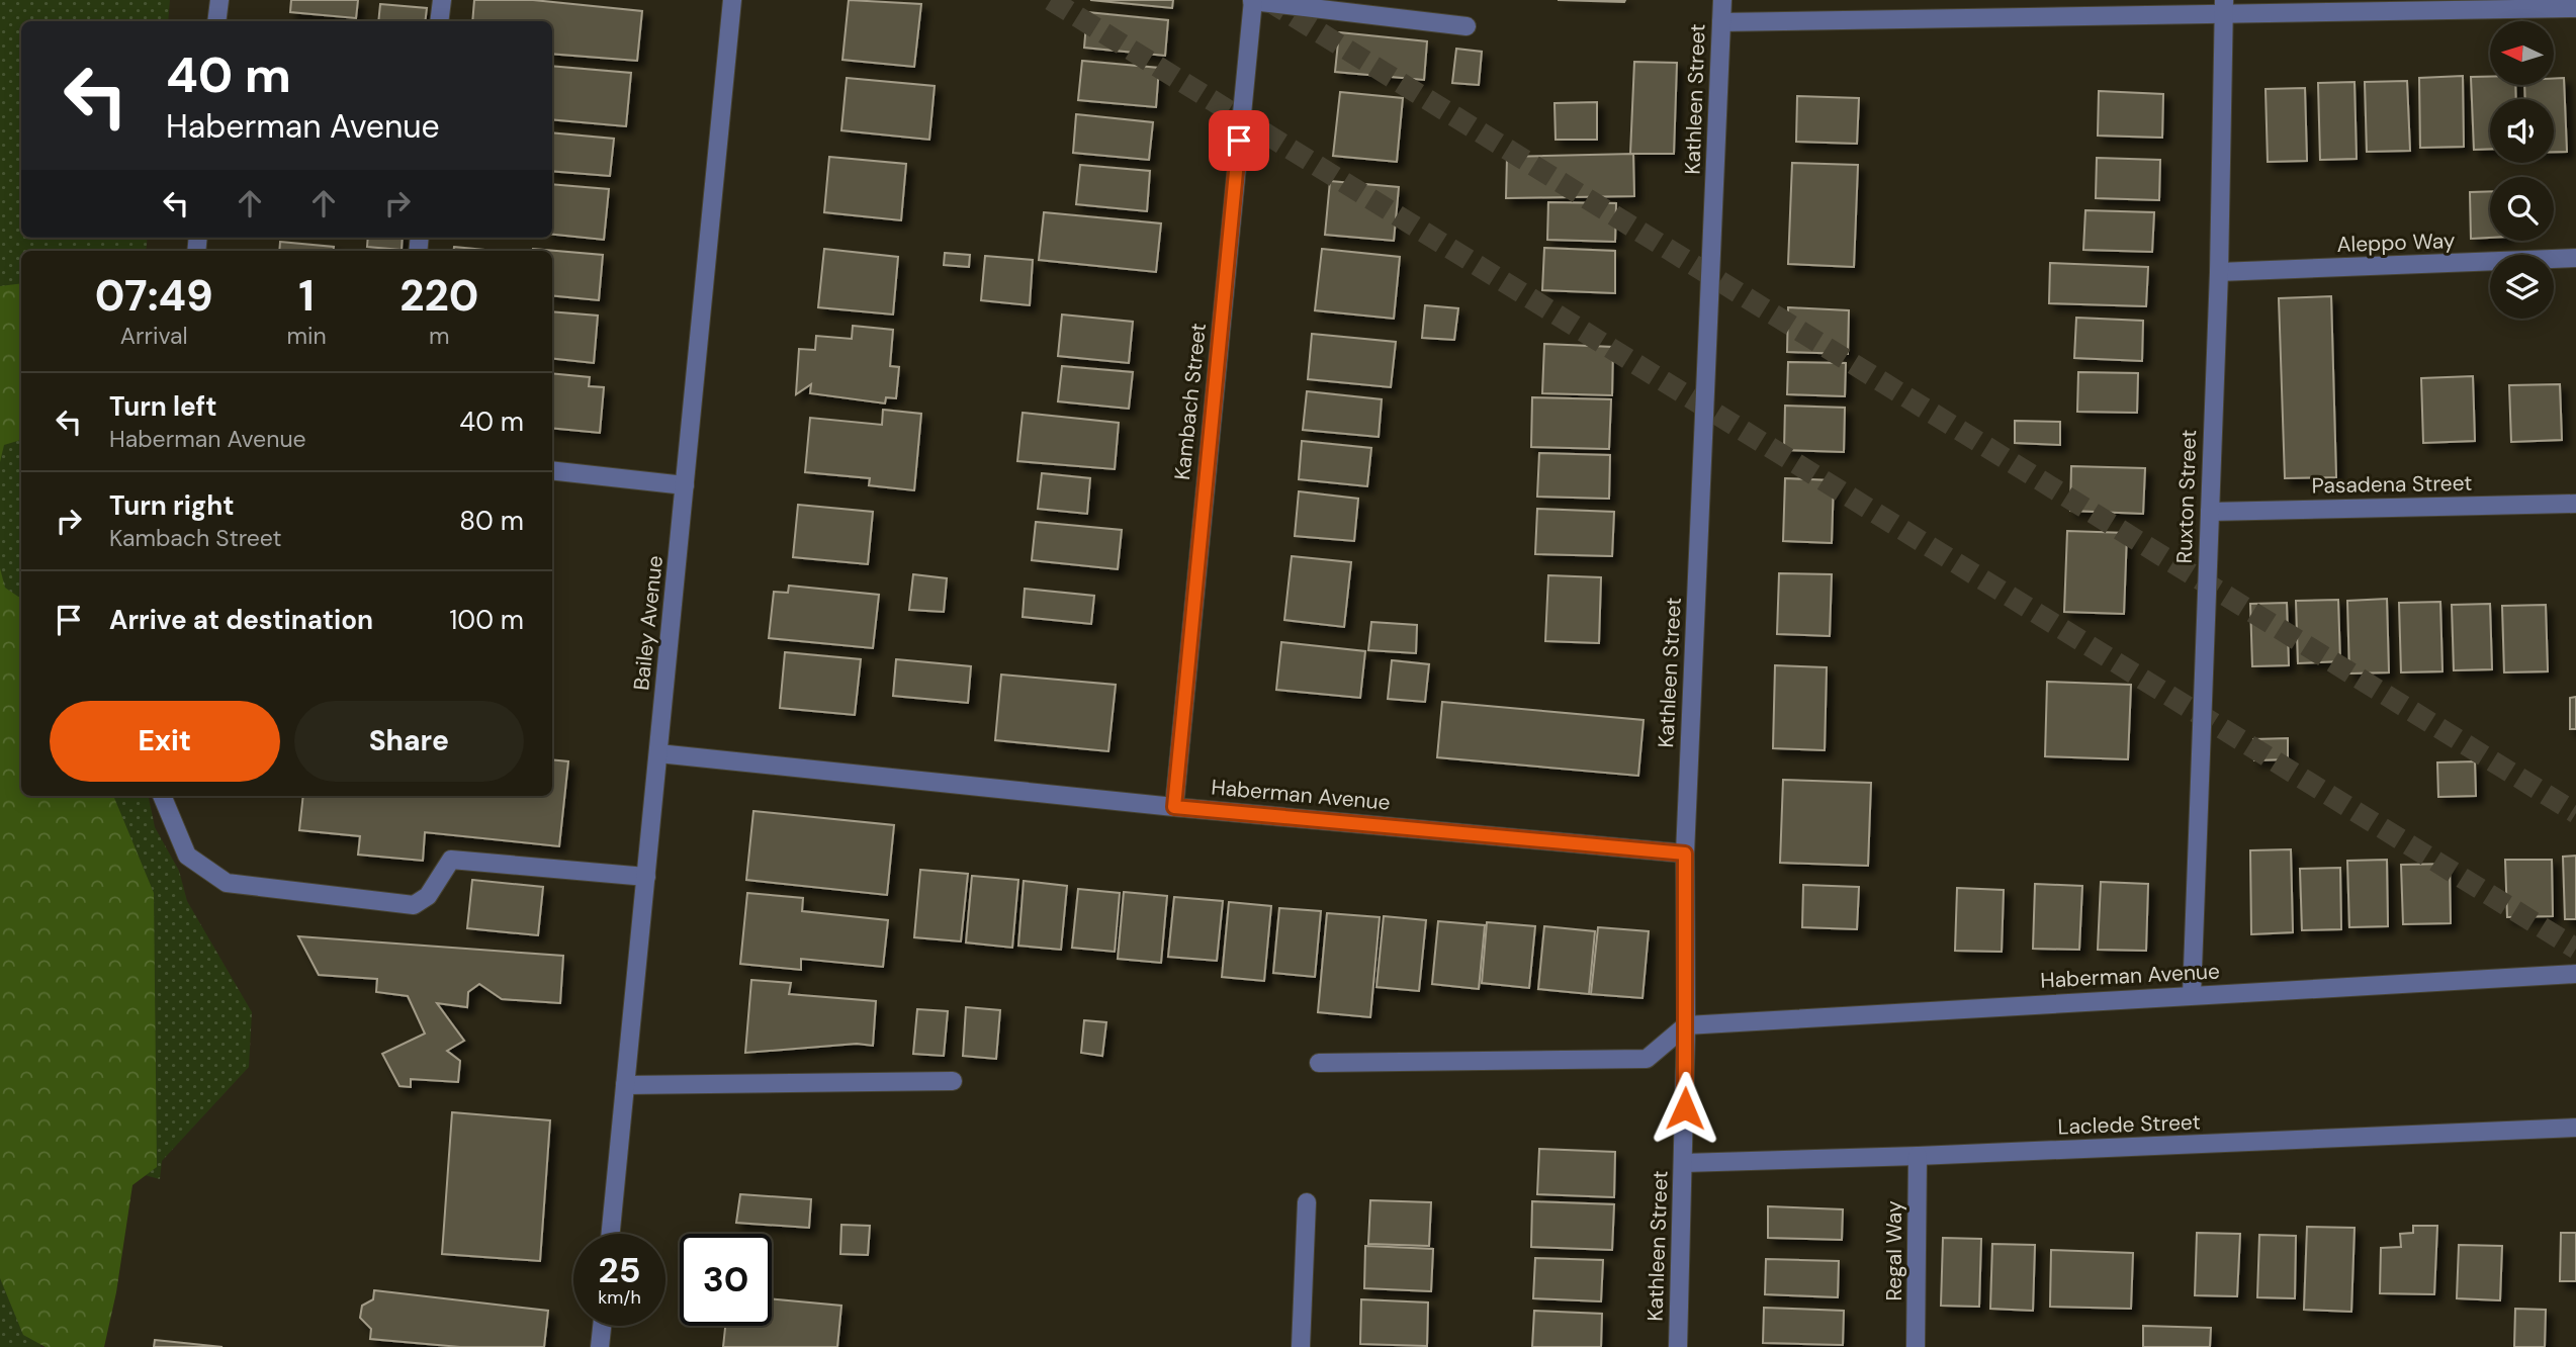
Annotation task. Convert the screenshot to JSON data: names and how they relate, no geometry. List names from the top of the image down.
{
  "streets": {
    "street": [
      "Kathleen Street",
      "Aleppo Way",
      "Kambach Street",
      "Pasadena Street",
      "Ruxton Street",
      "Bailey Avenue",
      "Haberman Avenue",
      "Laclede Street",
      "Regal Way"
    ]
  },
  "crossings": [
    ["Kathleen Street", "Haberman Avenue"],
    ["Kathleen Street", "Laclede Street"],
    ["Aleppo Way", "Ruxton Street"],
    ["Kambach Street", "Haberman Avenue"],
    ["Pasadena Street", "Ruxton Street"],
    ["Ruxton Street", "Haberman Avenue"],
    ["Bailey Avenue", "Haberman Avenue"],
    ["Laclede Street", "Regal Way"]
  ],
  "north": "left",
  "page": {
    "turn": ["40 m", "Haberman Avenue"],
    "eta": [
      "07:49",
      "Arrival",
      "1",
      "min",
      "220",
      "m"
    ],
    "list": [
      {
        "name": "Turn left",
        "note": "Haberman Avenue",
        "value": "40 m"
      },
      {
        "name": "Turn right",
        "note": "Kambach Street",
        "value": "80 m"
      },
      {
        "name": "Arrive at destination",
        "value": "100 m"
      }
    ],
    "buttons": ["Exit", "Share"],
    "speed": "25 km/h",
    "limit": "30"
  }
}
